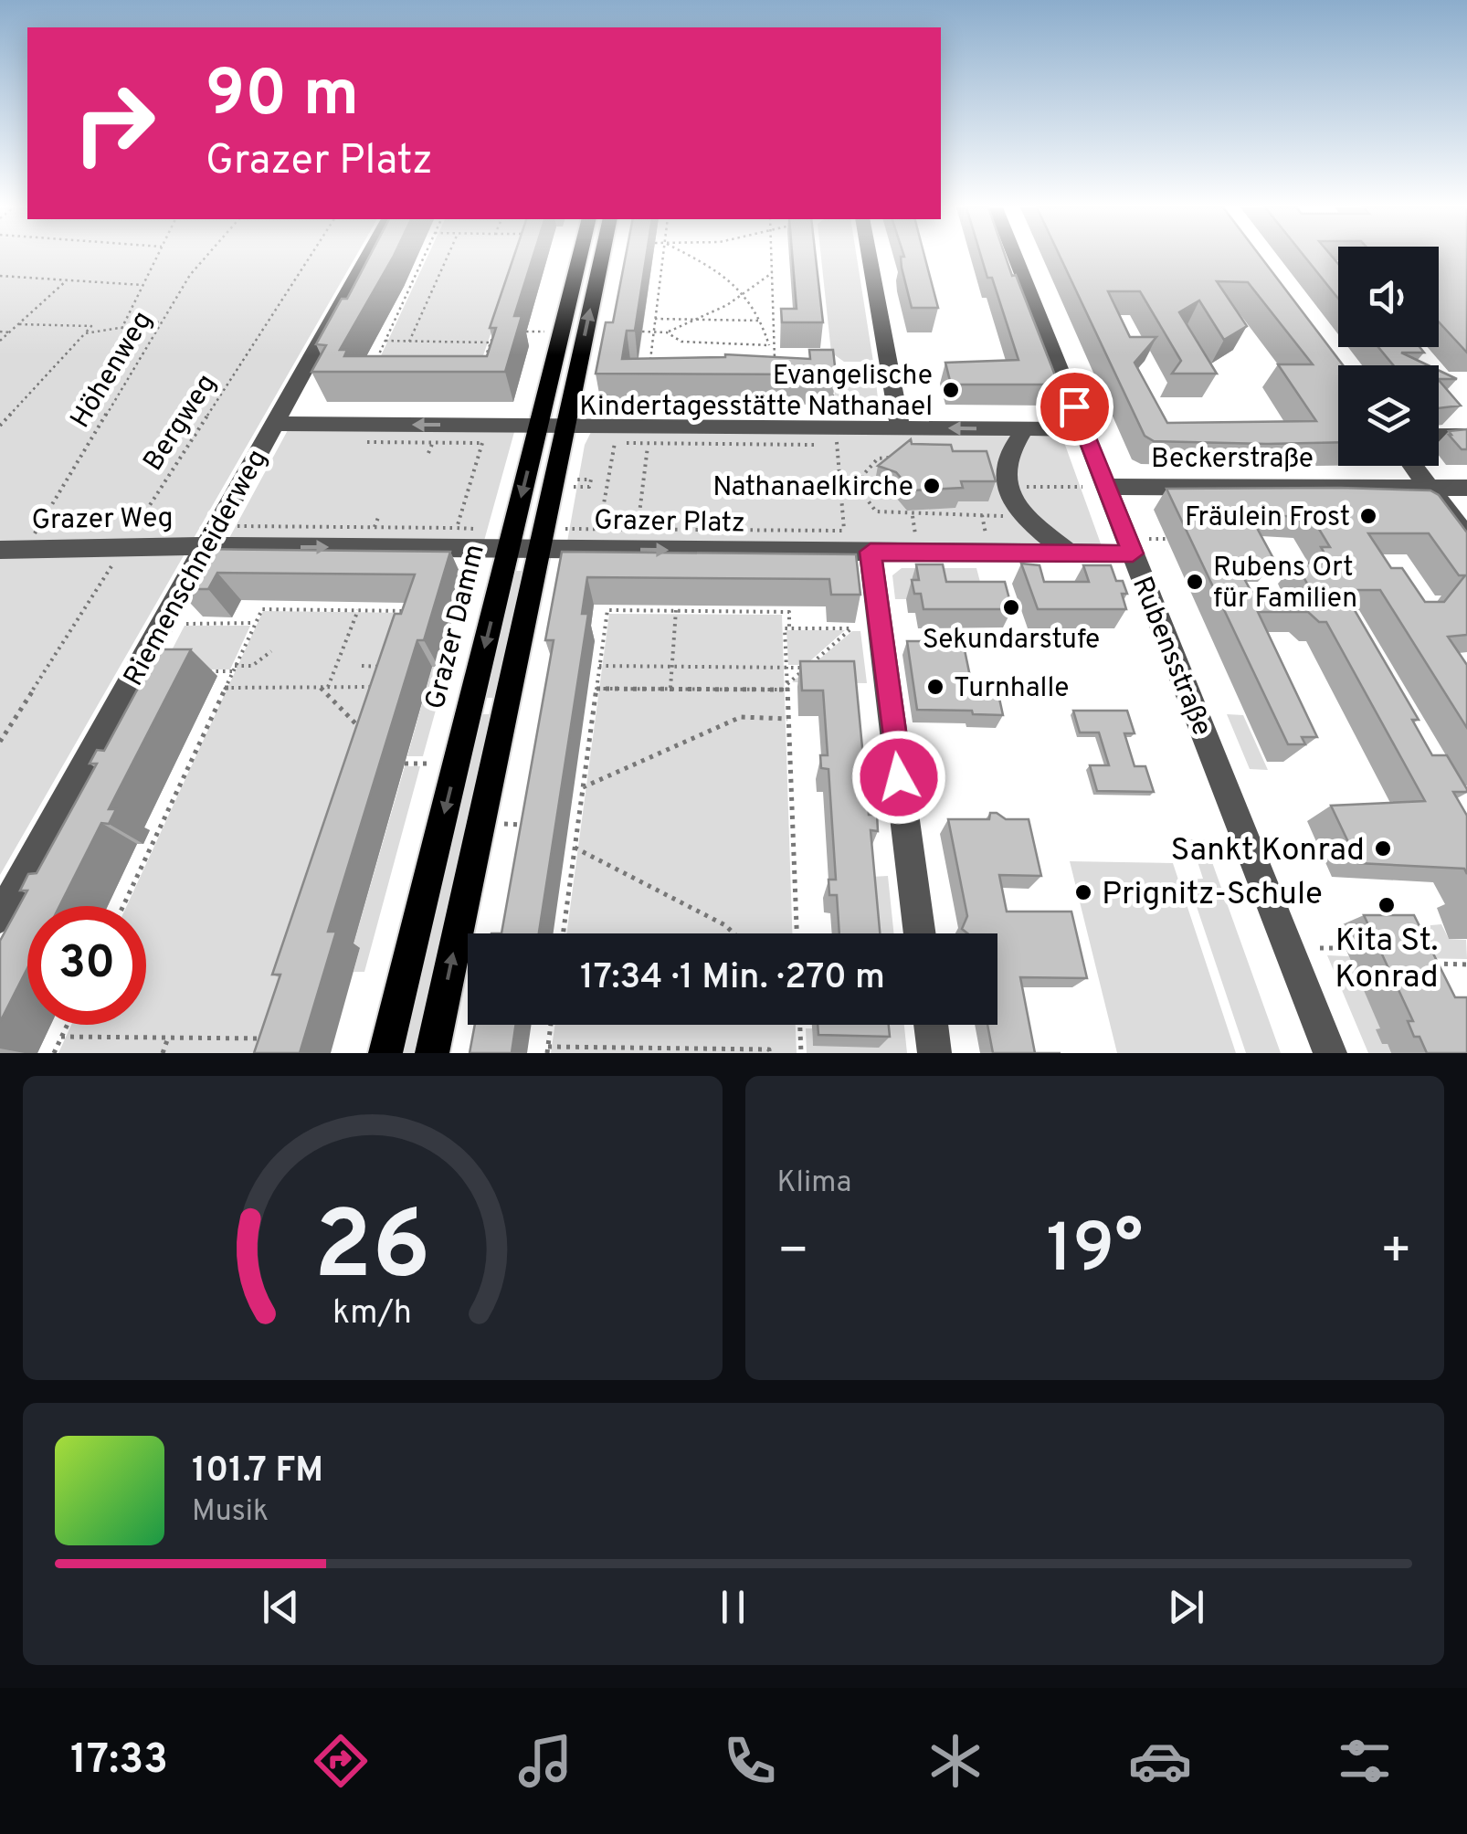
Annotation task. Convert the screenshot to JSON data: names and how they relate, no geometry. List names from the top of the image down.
{
  "streets": {
    "main road": ["Grazer Damm"],
    "street": [
      "Beckerstraße",
      "Grazer Weg",
      "Grazer Platz",
      "Riemenschneiderweg",
      "Rubensstraße"
    ],
    "path": ["Höhenweg", "Bergweg"]
  },
  "crossings": [
    ["Höhenweg", "Grazer Weg"],
    ["Bergweg", "Grazer Weg"],
    ["Beckerstraße", "Rubensstraße"],
    ["Grazer Weg", "Grazer Platz"],
    ["Grazer Weg", "Riemenschneiderweg"],
    ["Grazer Platz", "Riemenschneiderweg"],
    ["Grazer Platz", "Grazer Damm"],
    ["Grazer Platz", "Rubensstraße"]
  ],
  "places": [
    "Evangelische Kindertagesstätte Nathanael",
    "Nathanaelkirche",
    "Fräulein Frost",
    "Rubens Ort für Familien",
    "Sekundarstufe",
    "Turnhalle",
    "Sankt Konrad",
    "Prignitz-Schule",
    "Kita St. Konrad"
  ],
  "page": {
    "turn": ["90 m", "Grazer Platz"],
    "limit": "30",
    "trip": "17:34 · 1 Min. · 270 m",
    "tile": "Klima",
    "heat": ["−", "19°", "+"],
    "song": ["101.7 FM", "Musik"],
    "tabs": "17:33",
    "gauge": ["26", "km/h"]
  }
}
